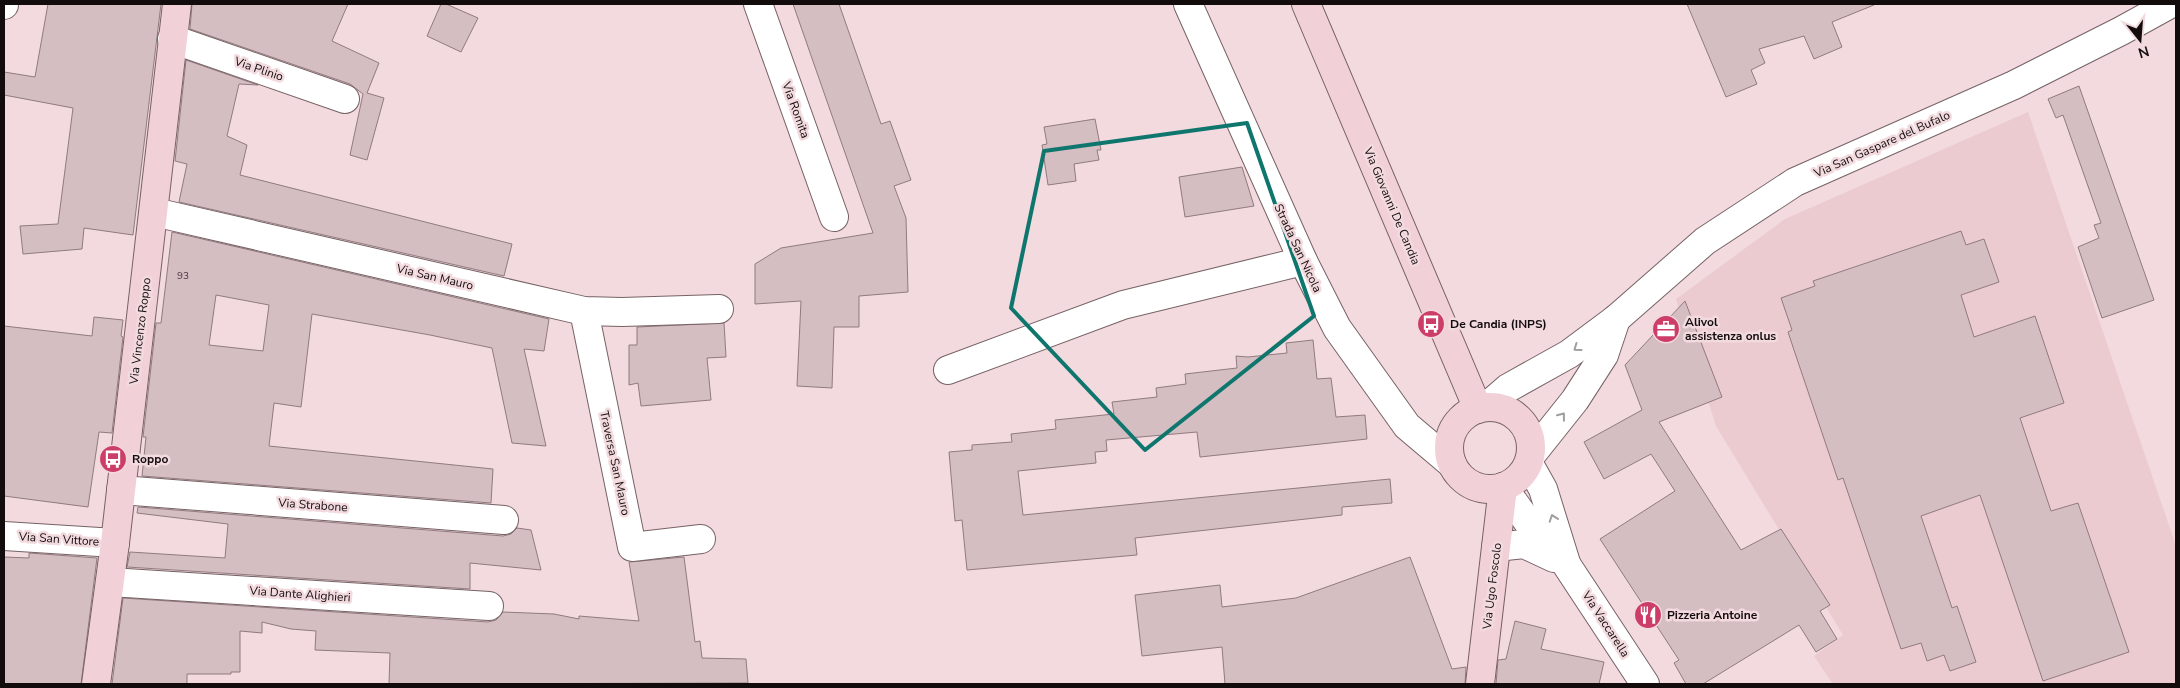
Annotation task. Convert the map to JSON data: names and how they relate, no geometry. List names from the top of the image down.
{
  "streets": {
    "street": [
      "Via Plinio",
      "Via Romita",
      "Via San Gaspare del Bufalo",
      "Via Giovanni De Candia",
      "Strada San Nicola",
      "Via San Mauro",
      "Via Vincenzo Roppo",
      "Traversa San Mauro",
      "Via Strabone",
      "Via San Vittore",
      "Via Ugo Foscolo",
      "Via Dante Alighieri",
      "Via Vaccarella"
    ]
  },
  "crossings": [
    ["Via Plinio", "Via Vincenzo Roppo"],
    ["Via San Gaspare del Bufalo", "Via Giovanni De Candia"],
    ["Via San Gaspare del Bufalo", "Strada San Nicola"],
    ["Via San Gaspare del Bufalo", "Via Ugo Foscolo"],
    ["Via San Gaspare del Bufalo", "Via Vaccarella"],
    ["Via Giovanni De Candia", "Strada San Nicola"],
    ["Via Giovanni De Candia", "Via Ugo Foscolo"],
    ["Via Giovanni De Candia", "Via Vaccarella"],
    ["Strada San Nicola", "Via Ugo Foscolo"],
    ["Strada San Nicola", "Via Vaccarella"],
    ["Via San Mauro", "Via Vincenzo Roppo"],
    ["Via San Mauro", "Traversa San Mauro"],
    ["Via Vincenzo Roppo", "Via Strabone"],
    ["Via Vincenzo Roppo", "Via San Vittore"],
    ["Via Vincenzo Roppo", "Via Dante Alighieri"],
    ["Via Ugo Foscolo", "Via Vaccarella"]
  ],
  "places": {
    "bus stop": ["De Candia (INPS)", "Roppo"],
    "office": ["Alivol assistenza onlus"],
    "restaurant": ["Pizzeria Antoine"]
  },
  "house_numbers": ["93"],
  "north": "bottom"
}
